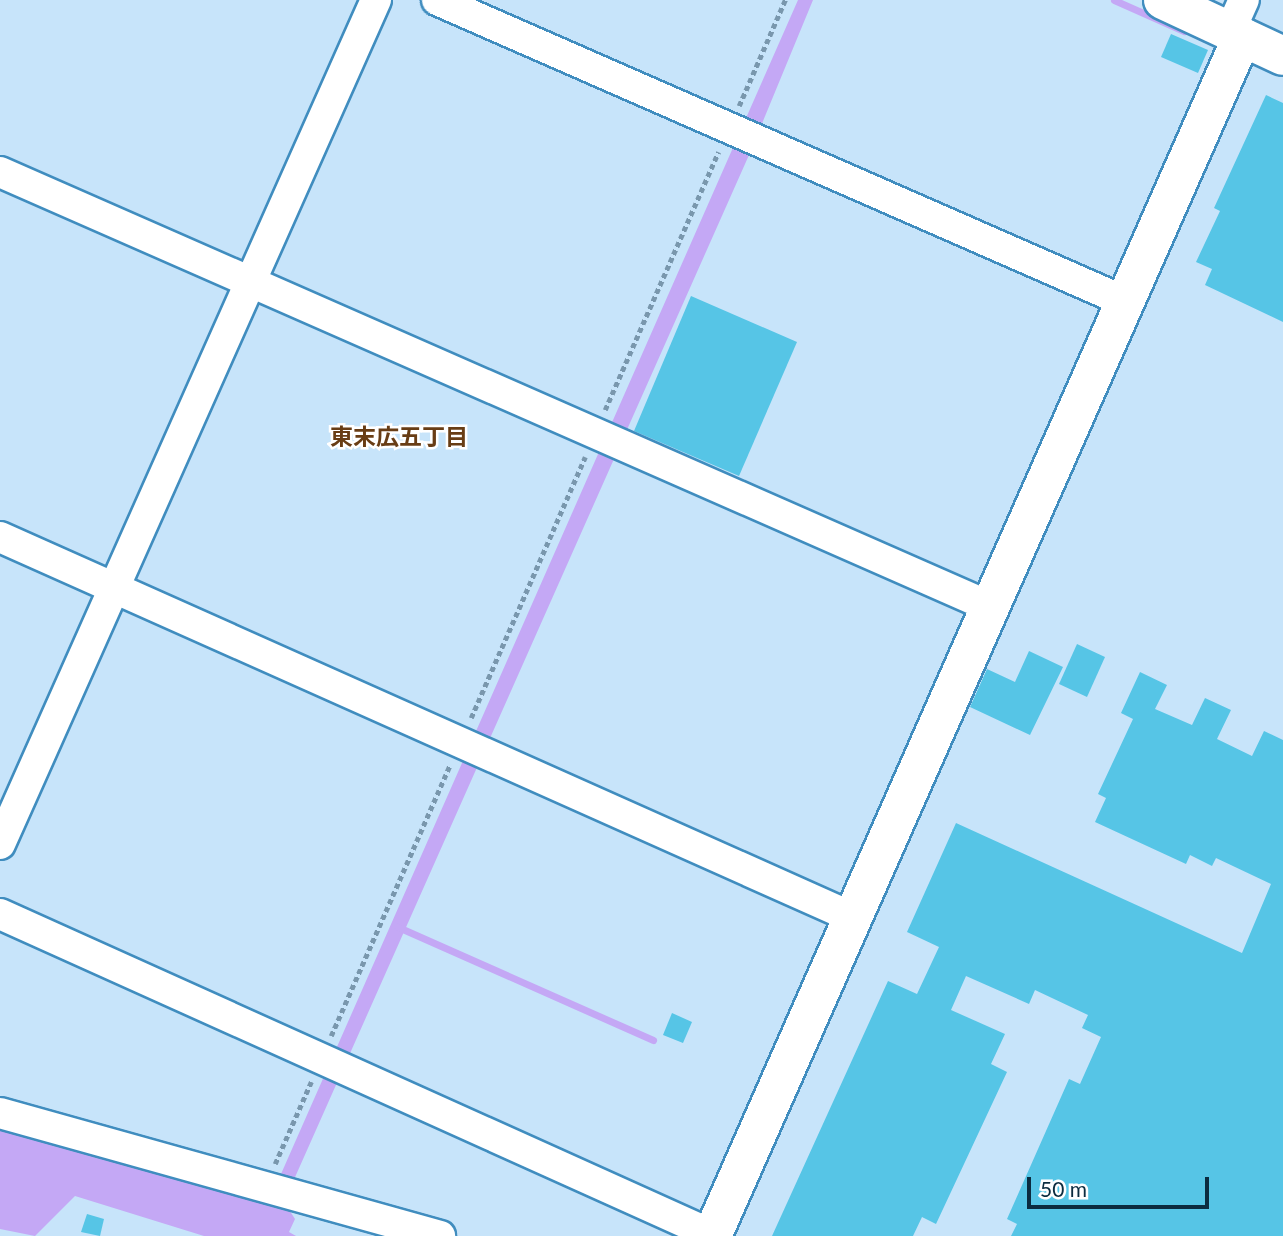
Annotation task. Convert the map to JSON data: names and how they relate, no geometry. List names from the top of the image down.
{
  "districts": ["東末広五丁目"],
  "scale_bar": "50 m"
}
